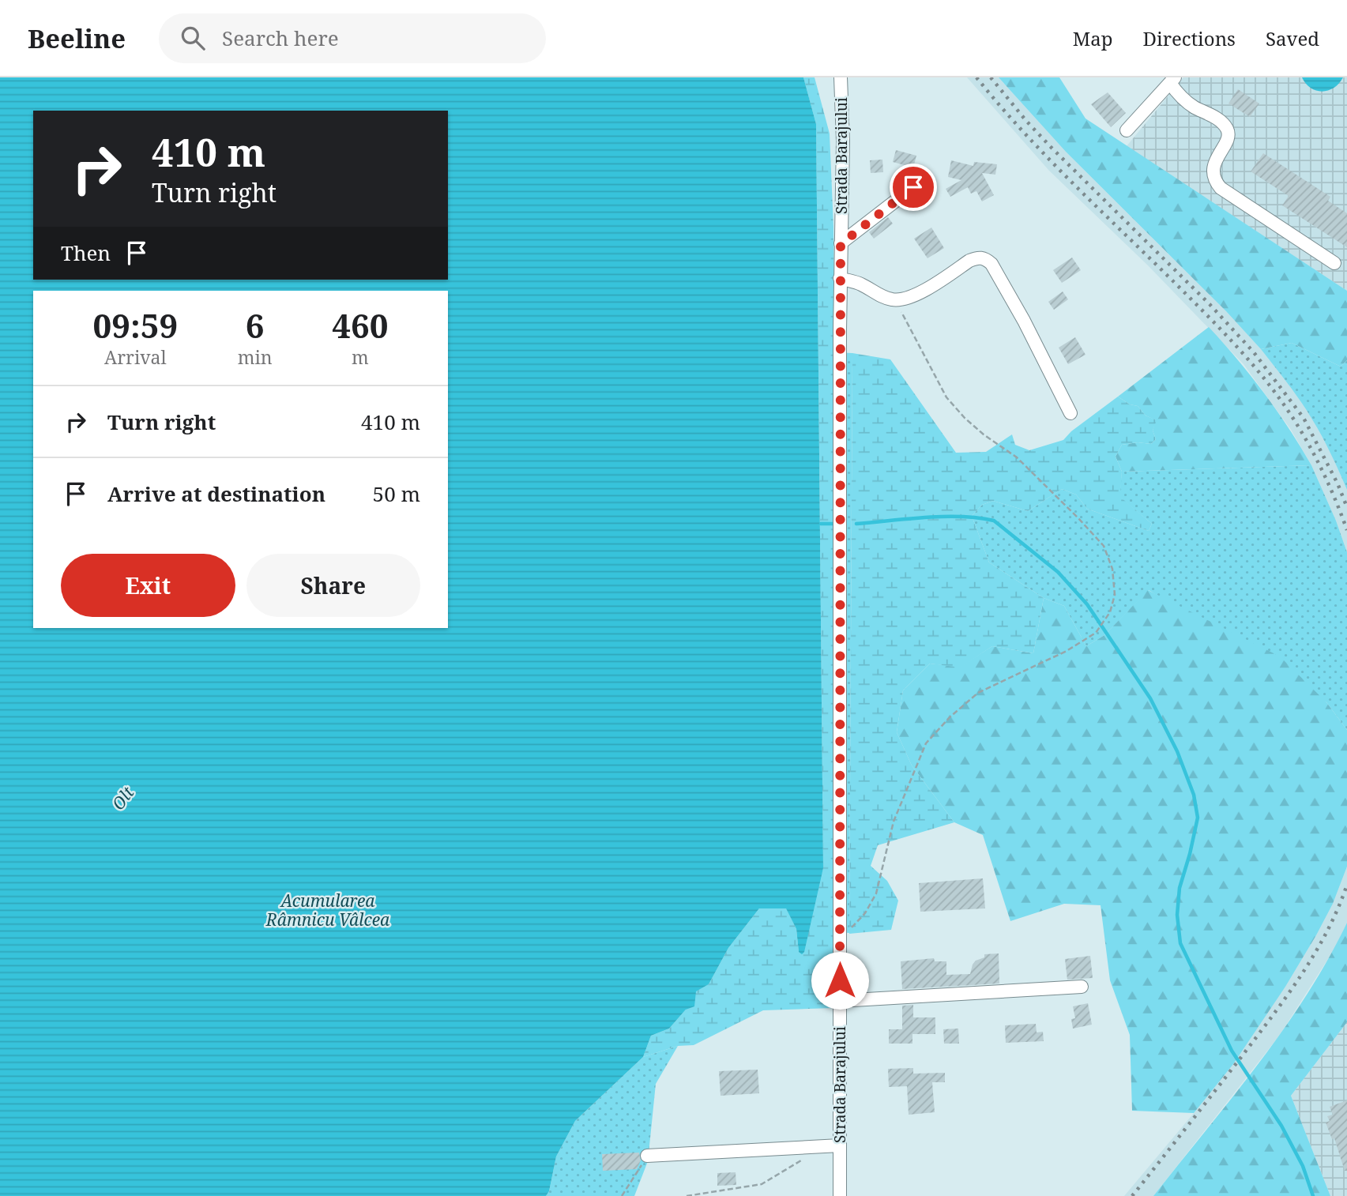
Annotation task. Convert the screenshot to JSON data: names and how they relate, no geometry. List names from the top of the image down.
{
  "streets": {
    "street": ["Strada Barajului"]
  },
  "water": ["Olt", "Acumularea Râmnicu Vâlcea"],
  "page": {
    "header": "Beeline",
    "search": "Search here",
    "nav": ["Map", "Directions", "Saved"],
    "turn": ["410 m", "Turn right"],
    "then": "Then",
    "eta": [
      "09:59",
      "Arrival",
      "6",
      "min",
      "460",
      "m"
    ],
    "list": [
      {
        "name": "Turn right",
        "value": "410 m"
      },
      {
        "name": "Arrive at destination",
        "value": "50 m"
      }
    ],
    "buttons": ["Exit", "Share"]
  }
}
